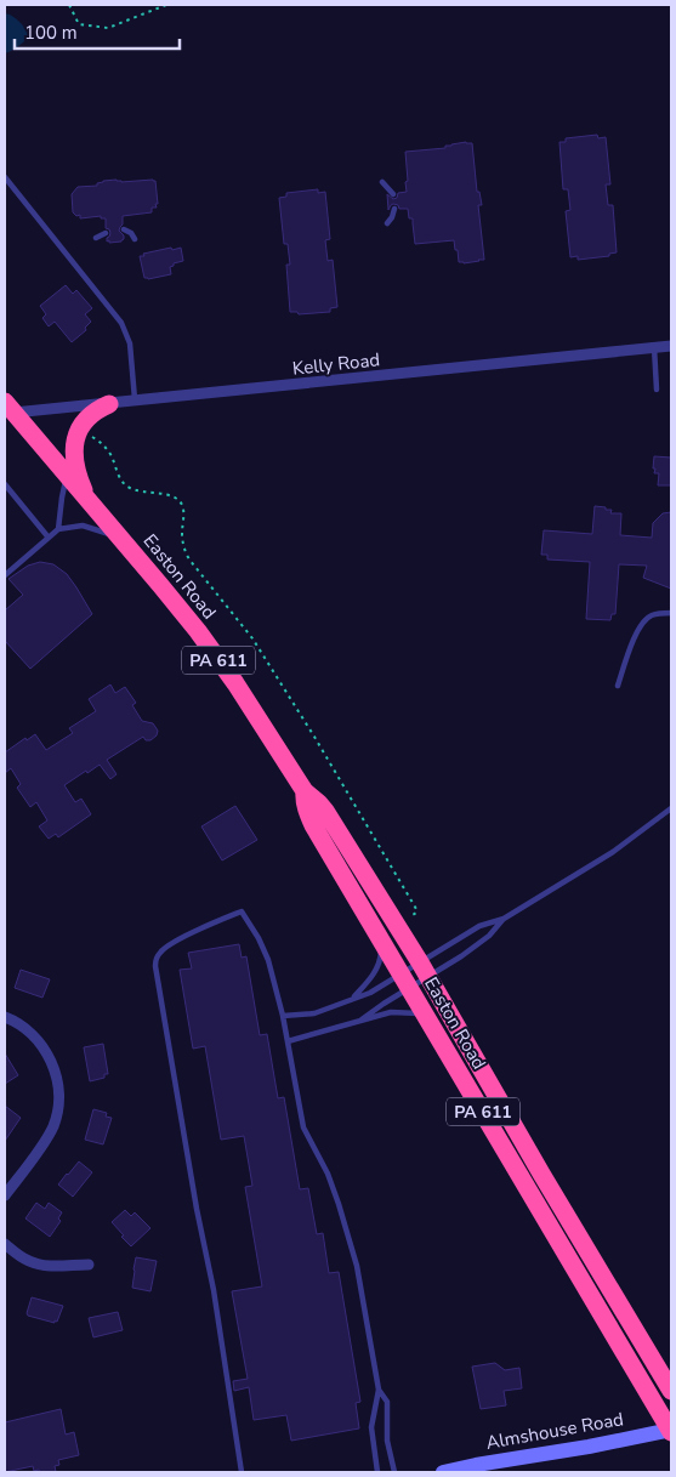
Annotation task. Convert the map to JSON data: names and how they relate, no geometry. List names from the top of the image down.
{
  "streets": {
    "highway": ["Easton Road", "PA 611"],
    "main road": ["Almshouse Road"],
    "street": ["Kelly Road"]
  },
  "crossings": [
    ["Kelly Road", "Easton Road"],
    ["Easton Road", "Almshouse Road"]
  ],
  "scale_bar": "100 m"
}
